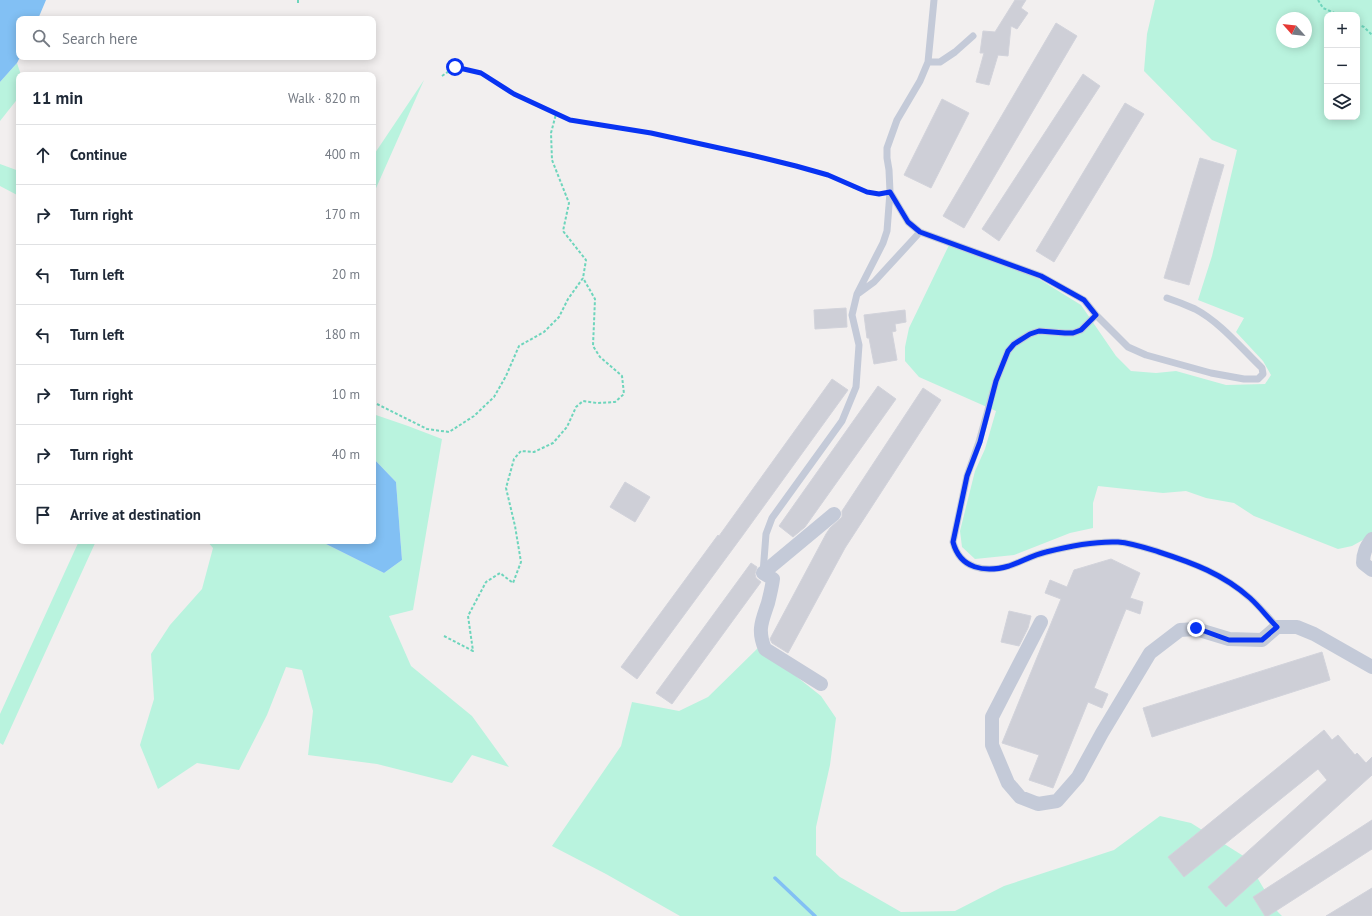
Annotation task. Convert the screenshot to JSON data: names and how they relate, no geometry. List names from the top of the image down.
{
  "north": "top left",
  "page": {
    "map_buttons": ["+", "−"],
    "search": "Search here",
    "heading": ["11 min", "Walk · 820 m"],
    "list": [
      ["Continue", "400 m"],
      ["Turn right", "170 m"],
      ["Turn left", "20 m"],
      ["Turn left", "180 m"],
      ["Turn right", "10 m"],
      ["Turn right", "40 m"],
      "Arrive at destination"
    ]
  }
}
